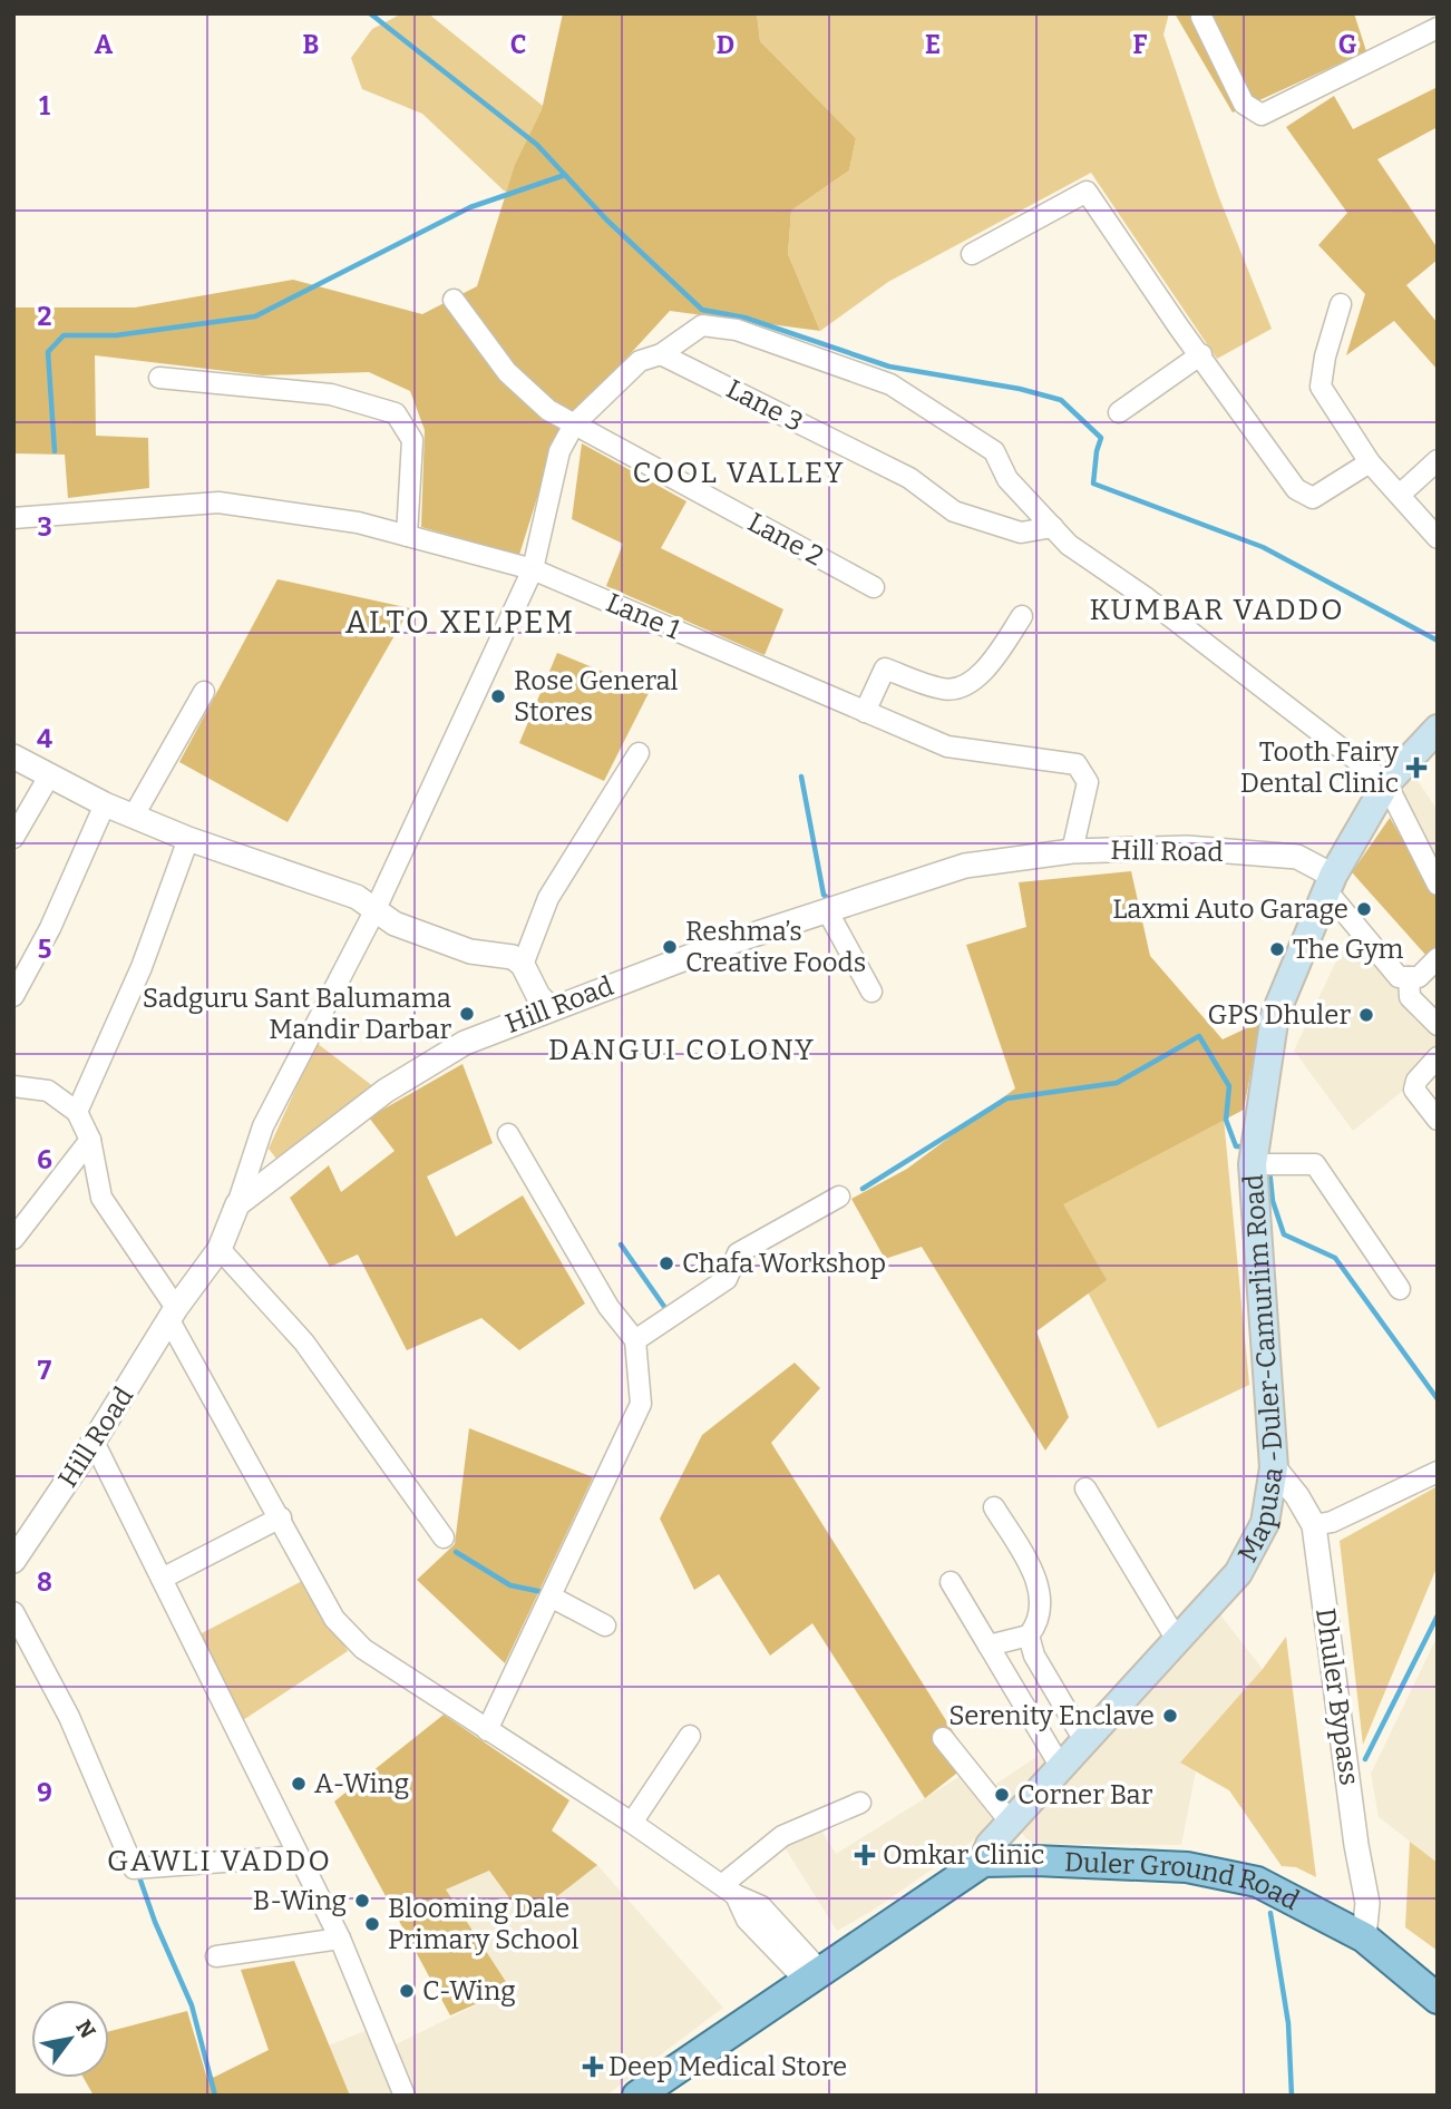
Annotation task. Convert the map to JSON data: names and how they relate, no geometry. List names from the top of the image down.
{
  "streets": {
    "main road": ["Mapusa -Duler-Camurlim Road", "Duler Ground Road"],
    "street": [
      "Lane 3",
      "Lane 2",
      "Lane 1",
      "Hill Road",
      "Dhuler Bypass"
    ]
  },
  "crossings": [
    ["Lane 1", "Hill Road"],
    ["Hill Road", "Mapusa -Duler-Camurlim Road"],
    ["Mapusa -Duler-Camurlim Road", "Dhuler Bypass"],
    ["Mapusa -Duler-Camurlim Road", "Duler Ground Road"],
    ["Dhuler Bypass", "Duler Ground Road"]
  ],
  "districts": [
    "COOL VALLEY",
    "KUMBAR VADDO",
    "ALTO XELPEM",
    "DANGUI COLONY",
    "GAWLI VADDO"
  ],
  "places": {
    "other": [
      "Rose General Stores",
      "Laxmi Auto Garage",
      "Reshma’s Creative Foods",
      "The Gym",
      "Sadguru Sant Balumama Mandir Darbar",
      "GPS Dhuler",
      "Chafa Workshop",
      "Serenity Enclave",
      "A-Wing",
      "Corner Bar",
      "B-Wing",
      "Blooming Dale Primary School",
      "C-Wing"
    ],
    "health": ["Tooth Fairy Dental Clinic", "Omkar Clinic", "Deep Medical Store"]
  },
  "north": "top right",
  "grid": {
    "columns": [
      "A",
      "B",
      "C",
      "D",
      "E",
      "F",
      "G"
    ],
    "rows": [
      "1",
      "2",
      "3",
      "4",
      "5",
      "6",
      "7",
      "8",
      "9"
    ]
  }
}
